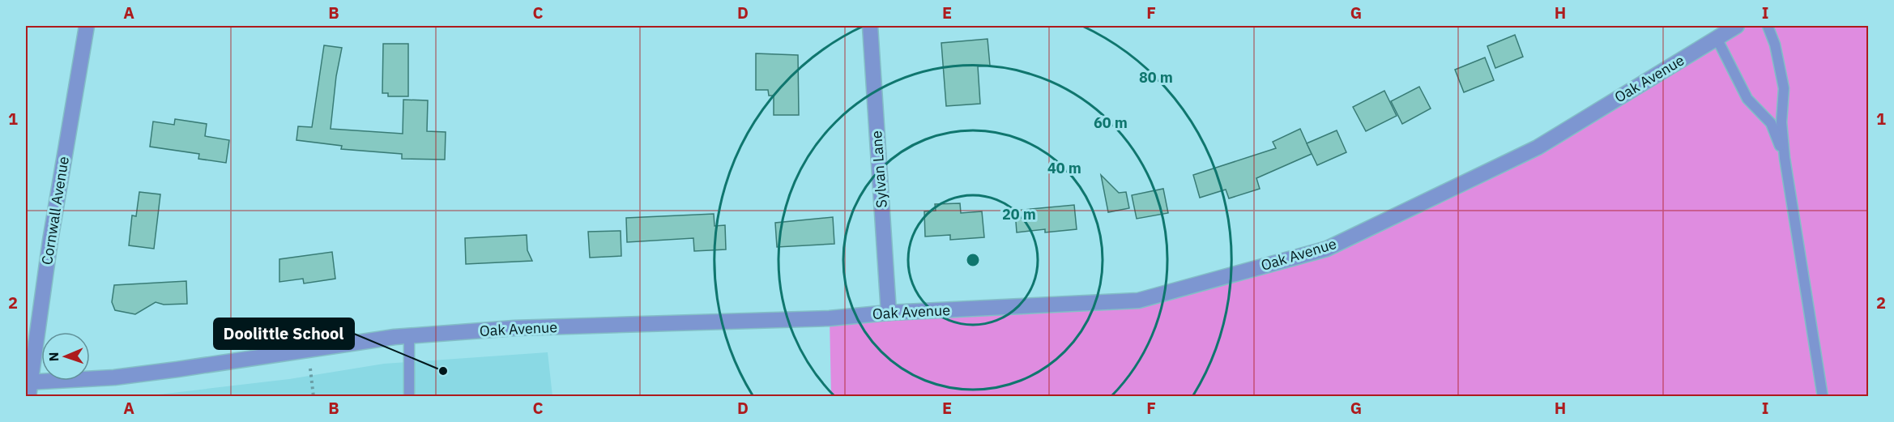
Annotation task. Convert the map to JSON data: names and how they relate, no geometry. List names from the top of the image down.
{
  "streets": {
    "street": ["Oak Avenue", "Sylvan Lane", "Cornwall Avenue"]
  },
  "crossings": [
    ["Oak Avenue", "Sylvan Lane"],
    ["Oak Avenue", "Cornwall Avenue"]
  ],
  "places": ["Doolittle School"],
  "north": "left",
  "grid": {
    "columns": [
      "A",
      "B",
      "C",
      "D",
      "E",
      "F",
      "G",
      "H",
      "I"
    ],
    "rows": ["1", "2"]
  },
  "rings": [
    "80 m",
    "60 m",
    "40 m",
    "20 m"
  ]
}
